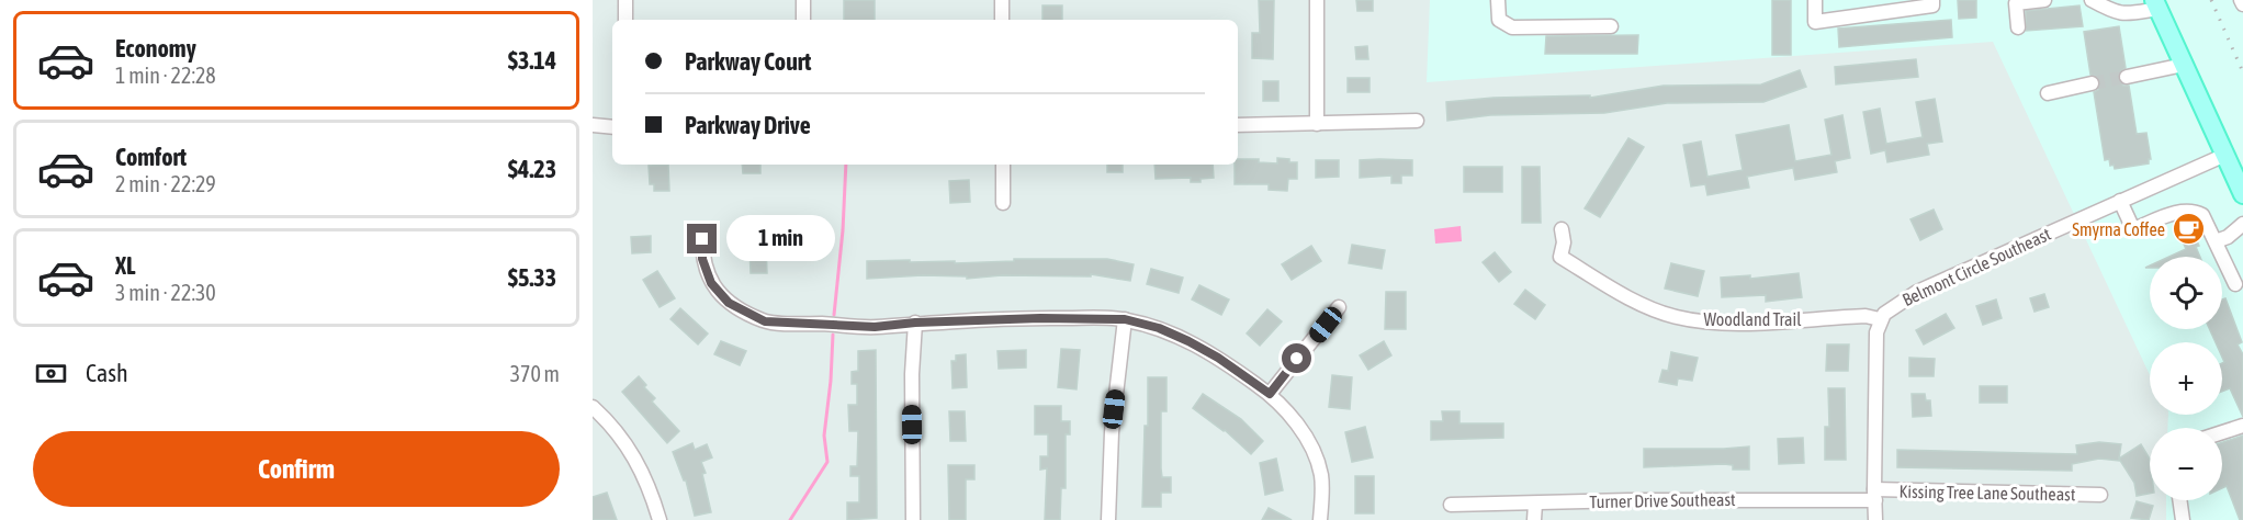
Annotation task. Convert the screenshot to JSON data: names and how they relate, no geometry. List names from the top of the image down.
{
  "streets": {
    "street": [
      "Belmont Circle Southeast",
      "Woodland Trail",
      "Kissing Tree Lane Southeast",
      "Turner Drive Southeast"
    ]
  },
  "crossings": [
    ["Belmont Circle Southeast", "Woodland Trail"],
    ["Kissing Tree Lane Southeast", "Turner Drive Southeast"]
  ],
  "places": {
    "cafe": ["Smyrna Coffee"]
  },
  "page": {
    "list": [
      {
        "name": "Economy",
        "note": "1 min · 22:28",
        "value": "$3.14"
      },
      {
        "name": "Comfort",
        "note": "2 min · 22:29",
        "value": "$4.23"
      },
      {
        "name": "XL",
        "note": "3 min · 22:30",
        "value": "$5.33"
      }
    ],
    "banner": ["Parkway Court", "Parkway Drive"],
    "bubble": "1 min",
    "map_buttons": ["+", "−"],
    "pay": ["Cash", "370 m"],
    "buttons": "Confirm"
  }
}
